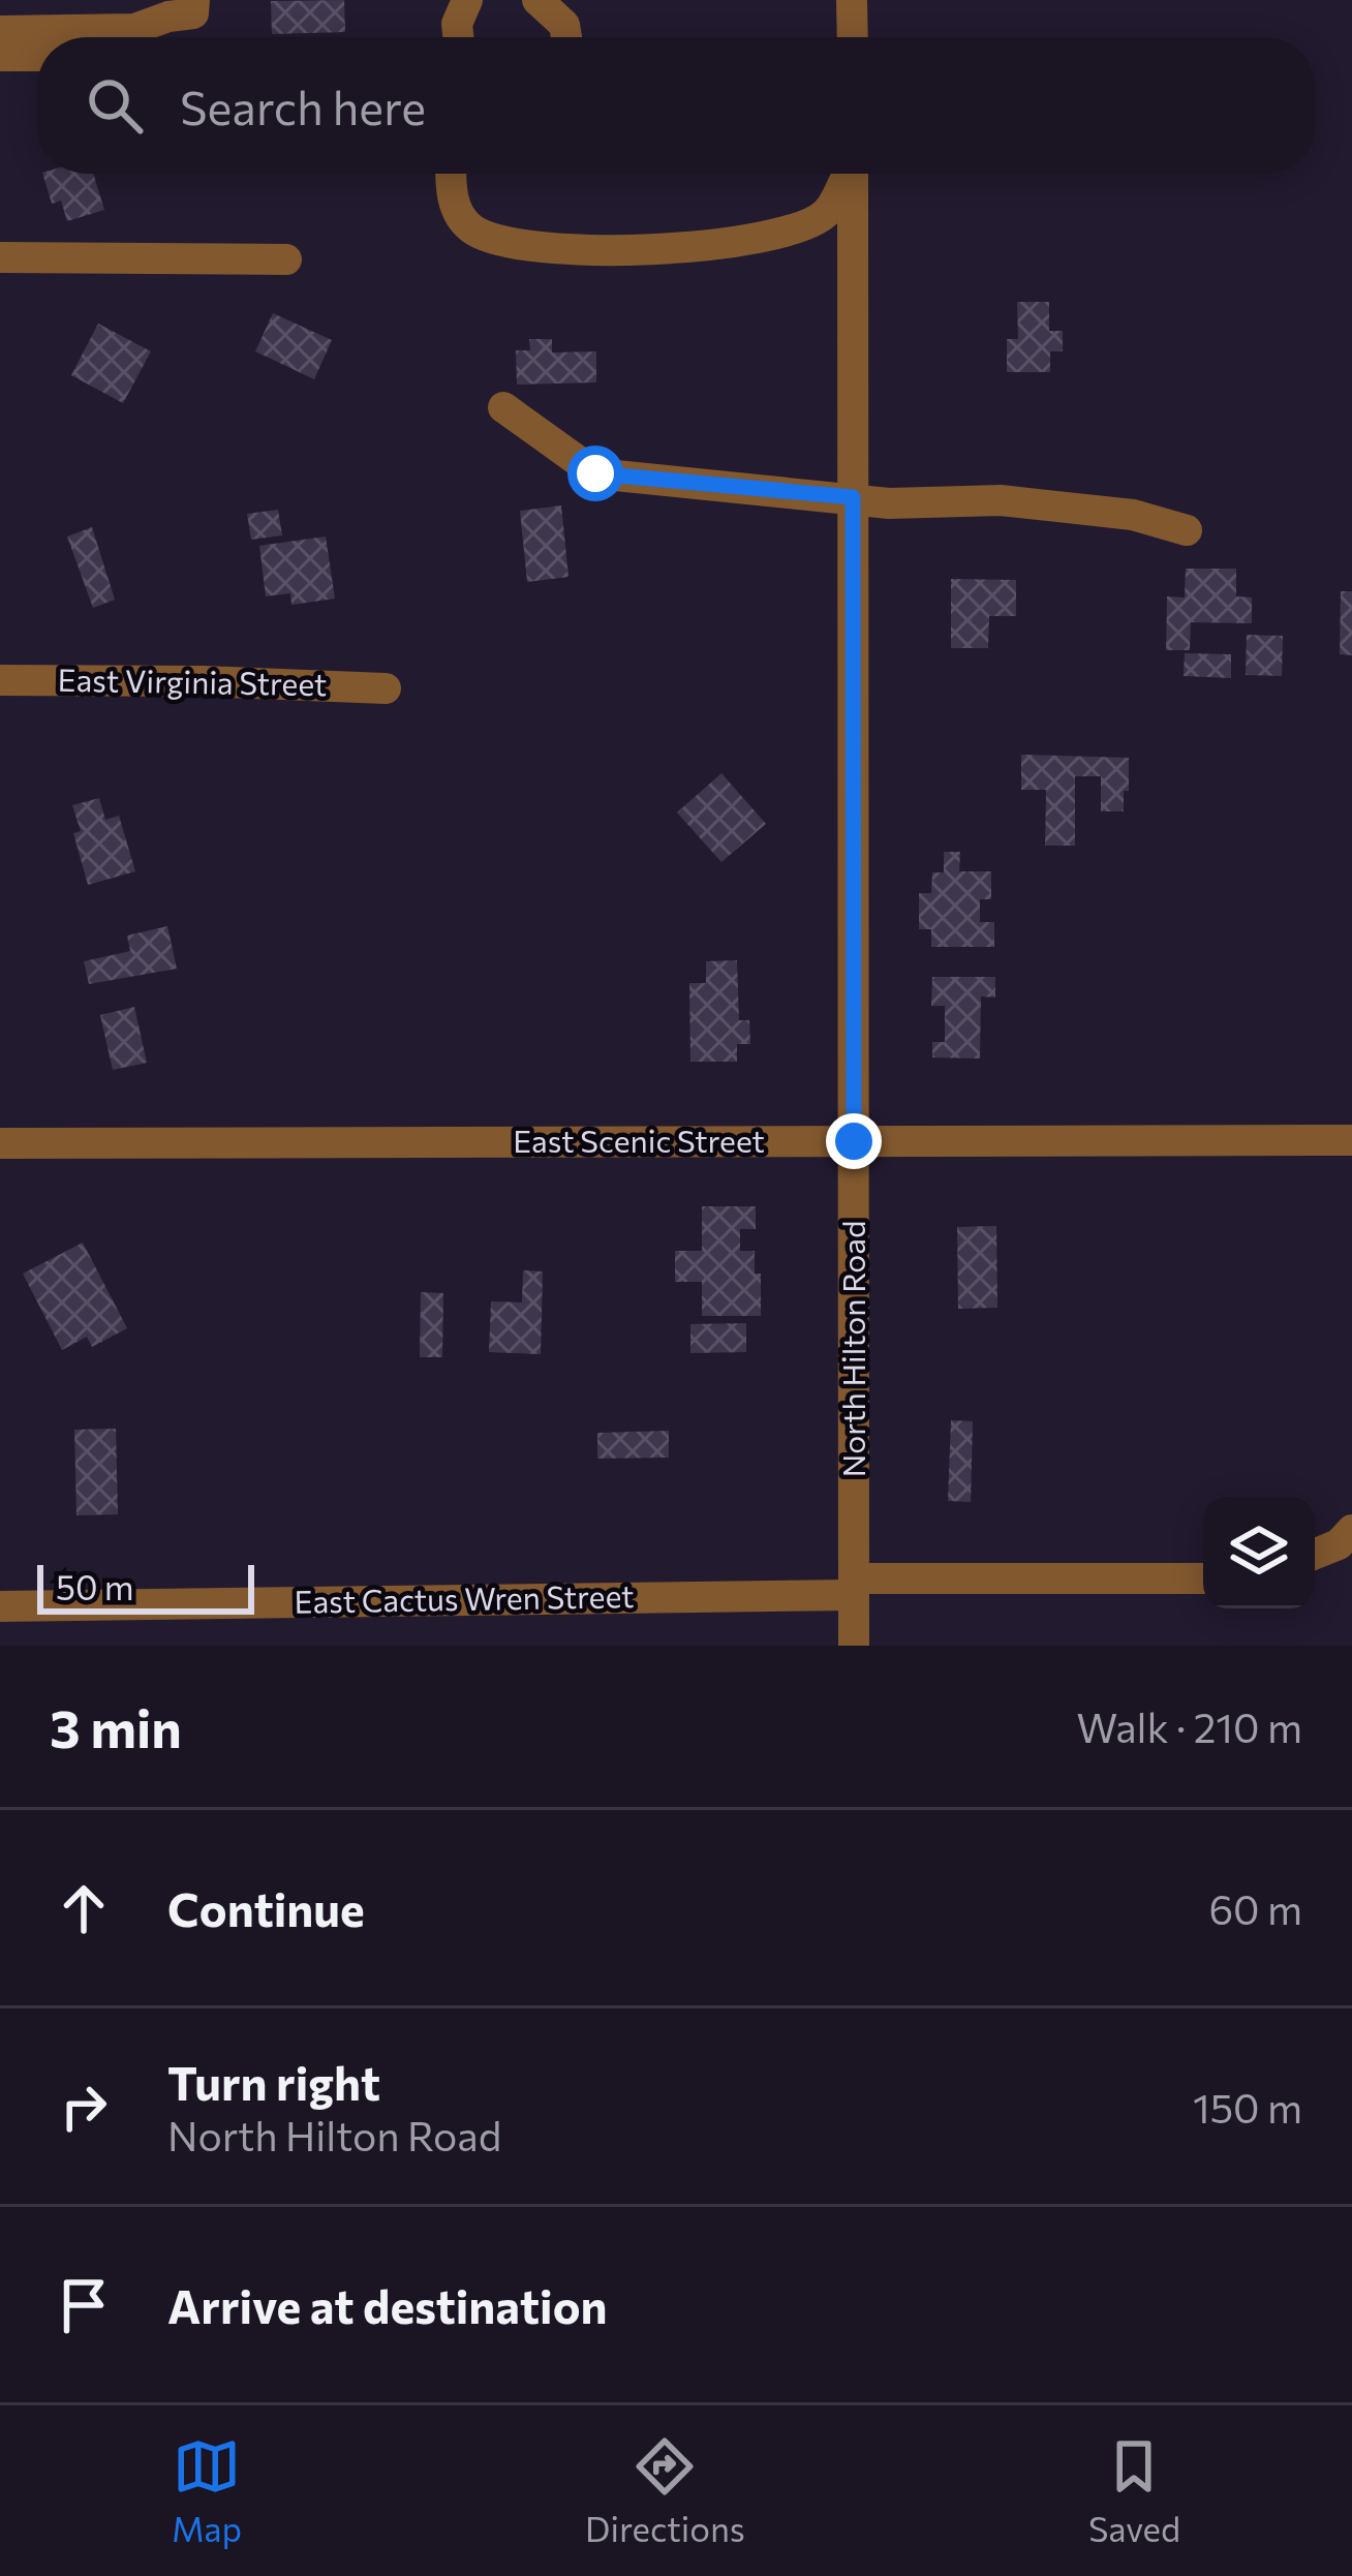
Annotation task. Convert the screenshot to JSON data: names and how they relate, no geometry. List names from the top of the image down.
{
  "streets": {
    "street": [
      "East Virginia Street",
      "East Scenic Street",
      "North Hilton Road",
      "East Cactus Wren Street"
    ]
  },
  "crossings": [
    ["East Scenic Street", "North Hilton Road"],
    ["North Hilton Road", "East Cactus Wren Street"]
  ],
  "scale_bar": "50 m",
  "page": {
    "search": "Search here",
    "scale": "50 m",
    "heading": ["3 min", "Walk · 210 m"],
    "list": [
      ["Continue", "60 m"],
      ["Turn right", "North Hilton Road", "150 m"],
      "Arrive at destination"
    ],
    "nav": ["Map", "Directions", "Saved"]
  }
}
